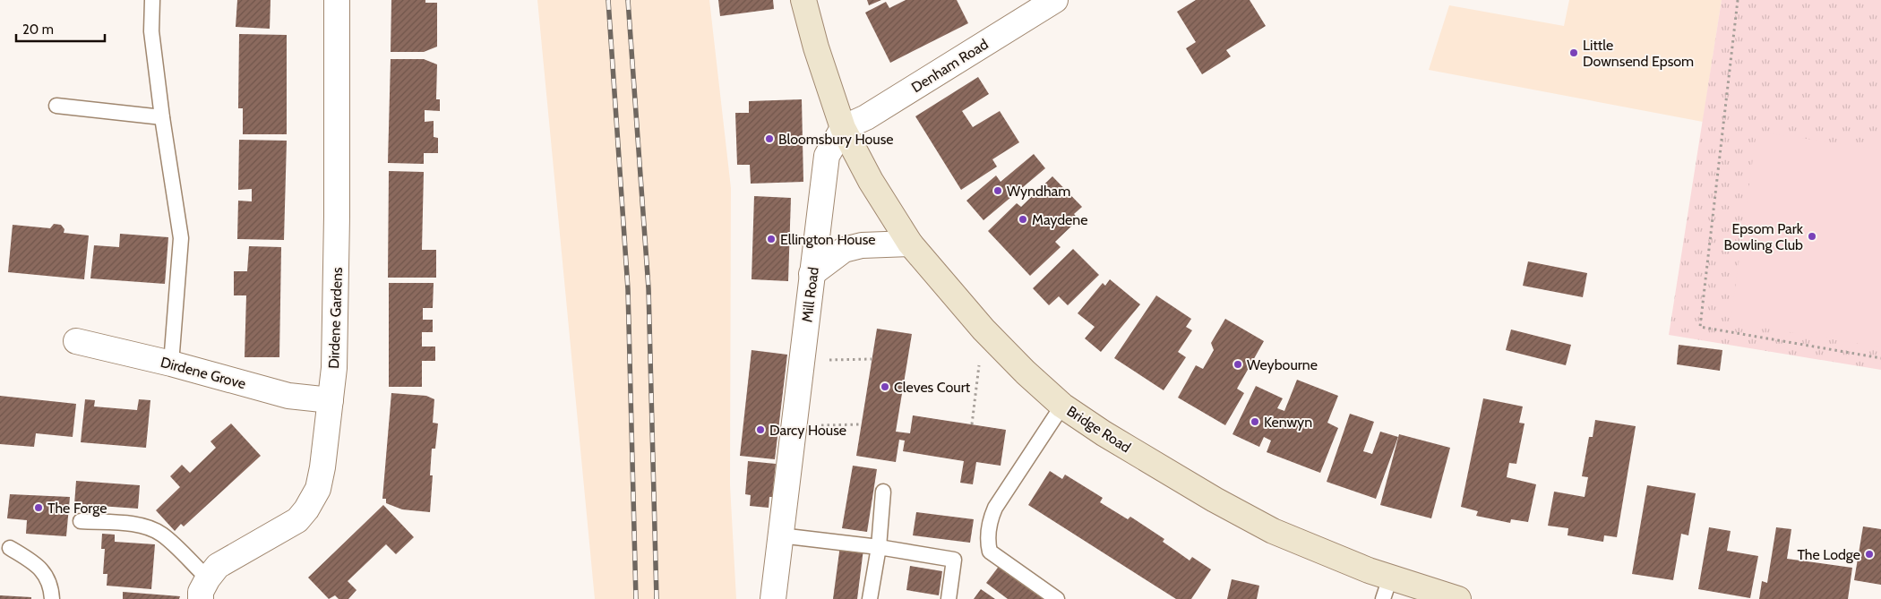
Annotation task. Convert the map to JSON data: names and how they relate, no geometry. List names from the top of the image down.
{
  "streets": {
    "main road": ["Bridge Road"],
    "street": [
      "Denham Road",
      "Mill Road",
      "Dirdene Gardens",
      "Dirdene Grove"
    ]
  },
  "crossings": [
    ["Denham Road", "Mill Road"],
    ["Denham Road", "Bridge Road"],
    ["Mill Road", "Bridge Road"],
    ["Dirdene Gardens", "Dirdene Grove"]
  ],
  "places": [
    "Little Downsend Epsom",
    "Bloomsbury House",
    "Wyndham",
    "Maydene",
    "Epsom Park Bowling Club",
    "Ellington House",
    "Weybourne",
    "Cleves Court",
    "Kenwyn",
    "Darcy House",
    "The Forge",
    "The Lodge"
  ],
  "scale_bar": "20 m"
}
